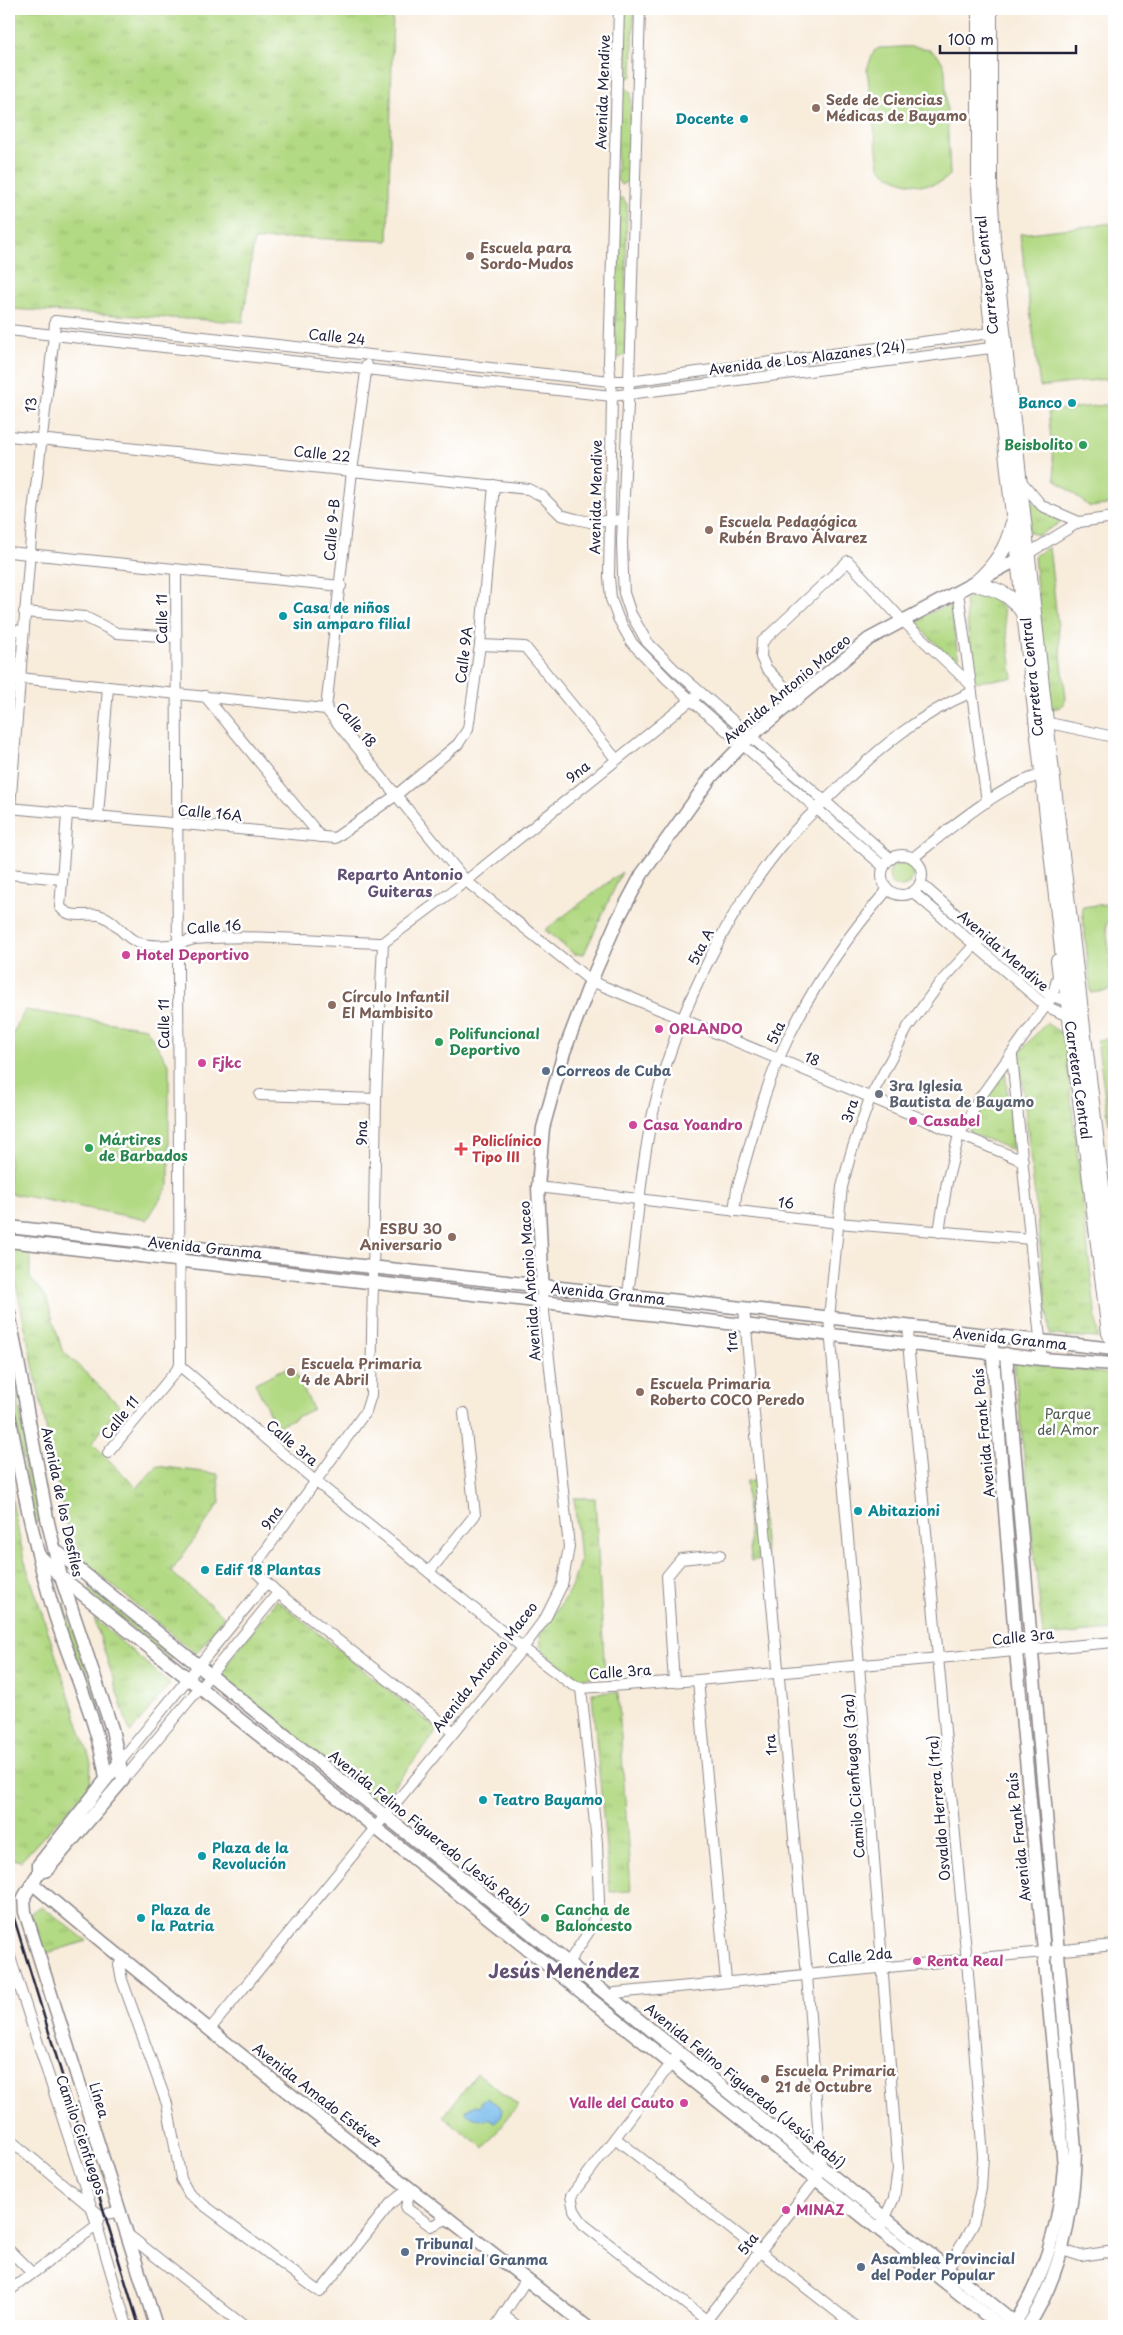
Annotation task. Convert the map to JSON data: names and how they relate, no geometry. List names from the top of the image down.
{
  "streets": {
    "highway": ["Carretera Central"],
    "main road": [
      "Avenida Antonio Maceo",
      "Avenida Granma",
      "Avenida Frank País",
      "Avenida de los Desfiles",
      "Avenida Felino Figueredo (Jesús Rabí)",
      "Avenida Amado Estévez",
      "Línea"
    ],
    "street": [
      "Avenida Mendive",
      "Calle 24",
      "Avenida de Los Alazanes (24)",
      "13",
      "Calle 22",
      "Calle 9-B",
      "Calle 11",
      "Calle 9A",
      "Calle 18",
      "9na",
      "Calle 16A",
      "Calle 16",
      "5ta A",
      "5ta",
      "18",
      "3ra",
      "16",
      "1ra",
      "Calle 3ra",
      "Camilo Cienfuegos (3ra)",
      "Osvaldo Herrera (1ra)",
      "Calle 2da",
      "Camilo Cienfuegos"
    ]
  },
  "crossings": [
    ["Avenida Mendive", "Carretera Central"],
    ["Avenida Mendive", "Calle 24"],
    ["Avenida Mendive", "Avenida de Los Alazanes (24)"],
    ["Avenida Mendive", "Calle 22"],
    ["Avenida Mendive", "Avenida Antonio Maceo"],
    ["Avenida Mendive", "9na"],
    ["Avenida Mendive", "5ta A"],
    ["Avenida Mendive", "5ta"],
    ["Avenida Mendive", "3ra"],
    ["Carretera Central", "Avenida de Los Alazanes (24)"],
    ["Carretera Central", "Avenida Antonio Maceo"],
    ["Calle 24", "Avenida de Los Alazanes (24)"],
    ["Calle 24", "13"],
    ["Calle 24", "Calle 9-B"],
    ["13", "Calle 22"],
    ["13", "Calle 18"],
    ["13", "Calle 16A"],
    ["Calle 22", "Calle 9-B"],
    ["Calle 22", "Calle 9A"],
    ["Calle 9-B", "Calle 18"],
    ["Calle 11", "Calle 18"],
    ["Calle 11", "Calle 16A"],
    ["Calle 11", "Calle 16"],
    ["Calle 11", "Avenida Granma"],
    ["Calle 11", "Calle 3ra"],
    ["Calle 9A", "Calle 18"],
    ["Calle 9A", "Calle 16A"],
    ["Avenida Antonio Maceo", "Calle 18"],
    ["Avenida Antonio Maceo", "18"],
    ["Avenida Antonio Maceo", "16"],
    ["Avenida Antonio Maceo", "Avenida Granma"],
    ["Avenida Antonio Maceo", "Calle 3ra"],
    ["Avenida Antonio Maceo", "Avenida Felino Figueredo (Jesús Rabí)"],
    ["Avenida Antonio Maceo", "Avenida Amado Estévez"],
    ["Calle 18", "9na"],
    ["Calle 18", "Calle 16A"],
    ["Calle 18", "18"],
    ["9na", "Calle 16"],
    ["9na", "Avenida Granma"],
    ["9na", "Calle 3ra"],
    ["5ta A", "18"],
    ["5ta A", "16"],
    ["5ta A", "Avenida Granma"],
    ["5ta", "18"],
    ["5ta", "16"],
    ["5ta", "1ra"],
    ["5ta", "Avenida Felino Figueredo (Jesús Rabí)"],
    ["18", "3ra"],
    ["3ra", "16"],
    ["3ra", "Avenida Granma"],
    ["3ra", "Camilo Cienfuegos (3ra)"],
    ["Avenida Granma", "1ra"],
    ["Avenida Granma", "Avenida Frank País"],
    ["Avenida Granma", "Camilo Cienfuegos (3ra)"],
    ["Avenida Granma", "Osvaldo Herrera (1ra)"],
    ["1ra", "Calle 3ra"],
    ["1ra", "Avenida Felino Figueredo (Jesús Rabí)"],
    ["1ra", "Calle 2da"],
    ["Avenida Frank País", "Calle 3ra"],
    ["Avenida Frank País", "Avenida Felino Figueredo (Jesús Rabí)"],
    ["Avenida Frank País", "Calle 2da"],
    ["Calle 3ra", "Camilo Cienfuegos (3ra)"],
    ["Calle 3ra", "Osvaldo Herrera (1ra)"],
    ["Avenida de los Desfiles", "Avenida Felino Figueredo (Jesús Rabí)"],
    ["Avenida de los Desfiles", "Línea"],
    ["Camilo Cienfuegos (3ra)", "Avenida Felino Figueredo (Jesús Rabí)"],
    ["Camilo Cienfuegos (3ra)", "Calle 2da"],
    ["Osvaldo Herrera (1ra)", "Avenida Felino Figueredo (Jesús Rabí)"],
    ["Osvaldo Herrera (1ra)", "Calle 2da"],
    ["Avenida Felino Figueredo (Jesús Rabí)", "Calle 2da"],
    ["Avenida Amado Estévez", "Línea"]
  ],
  "districts": ["Reparto Antonio Guiteras", "Jesús Menéndez"],
  "parks": ["Parque del Amor"],
  "places": {
    "other": [
      "Sede de Ciencias Médicas de Bayamo",
      "Docente",
      "Escuela para Sordo-Mudos",
      "Banco",
      "Beisbolito",
      "Escuela Pedagógica Rubén Bravo Álvarez",
      "Casa de niños sin amparo filial",
      "Hotel Deportivo",
      "Círculo Infantil El Mambisito",
      "ORLANDO",
      "Polifuncional Deportivo",
      "Fjkc",
      "Correos de Cuba",
      "3ra Iglesia Bautista de Bayamo",
      "Casabel",
      "Casa Yoandro",
      "Mártires de Barbados",
      "ESBU 30 Aniversario",
      "Escuela Primaria 4 de Abril",
      "Escuela Primaria Roberto COCO Peredo",
      "Abitazioni",
      "Edif 18 Plantas",
      "Teatro Bayamo",
      "Plaza de la Revolución",
      "Plaza de la Patria",
      "Cancha de Baloncesto",
      "Renta Real",
      "Escuela Primaria 21 de Octubre",
      "Valle del Cauto",
      "MINAZ",
      "Tribunal Provincial Granma",
      "Asamblea Provincial del Poder Popular"
    ],
    "health": ["Policlínico Tipo III"]
  },
  "scale_bar": "100 m"
}
